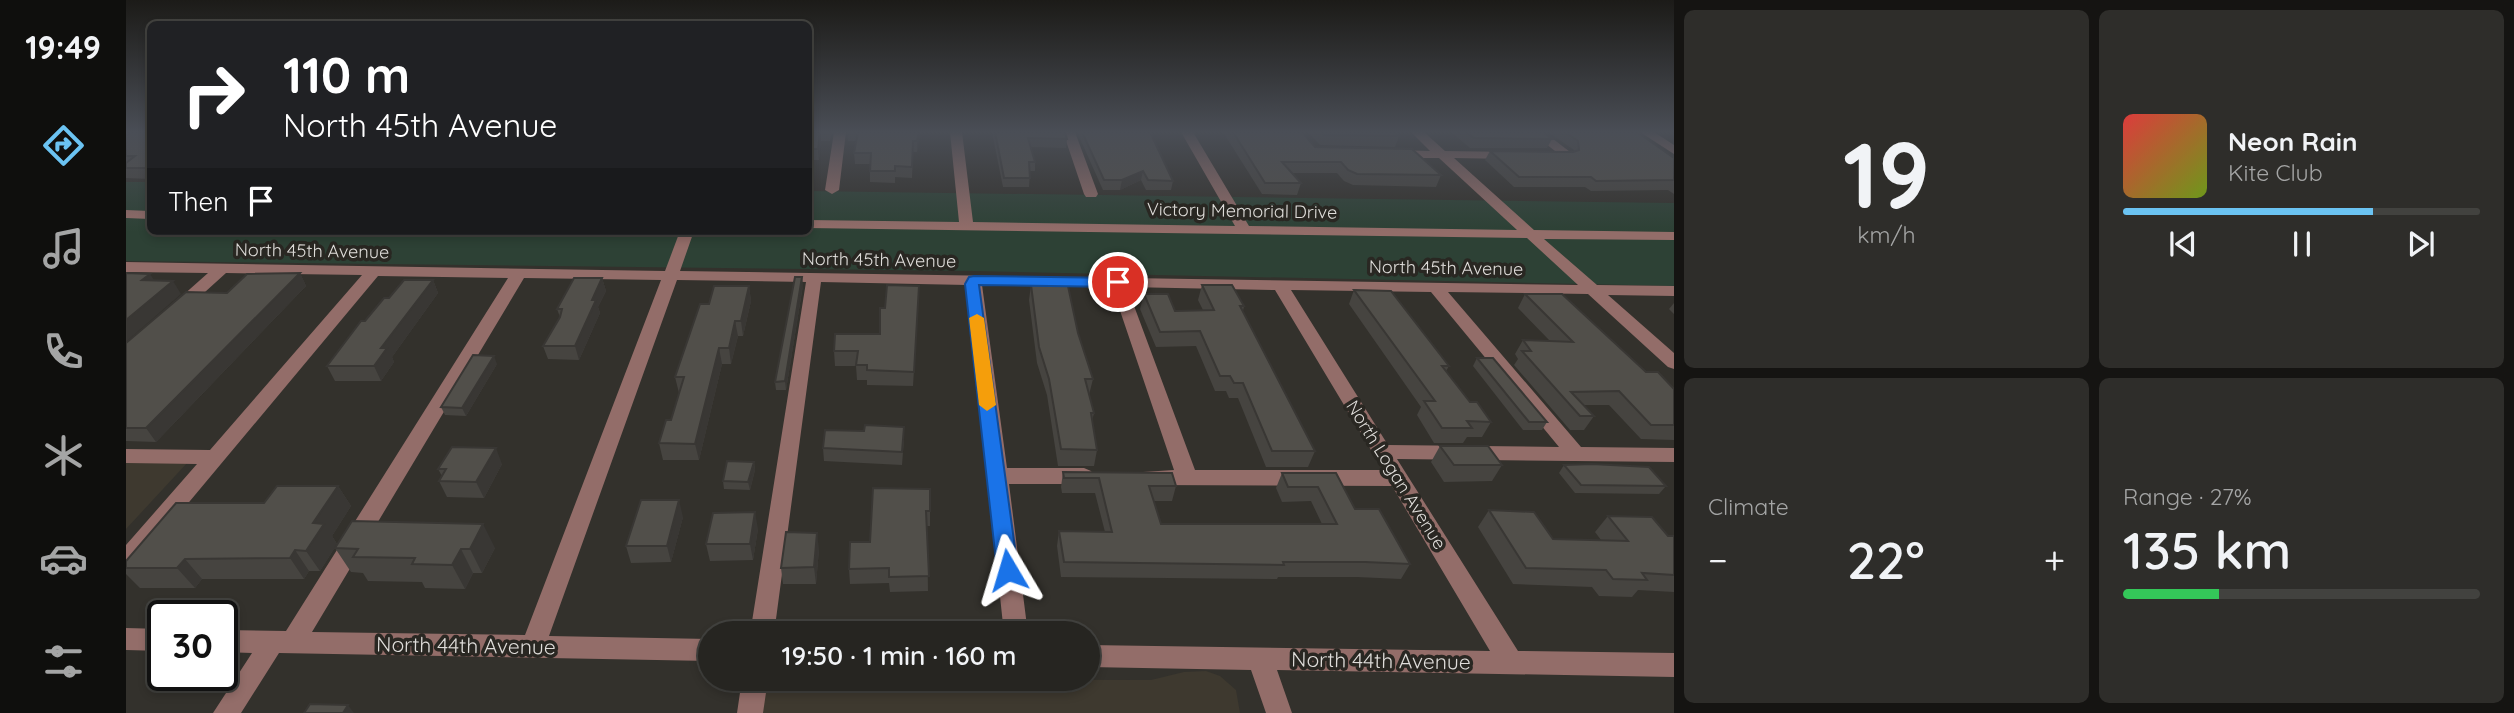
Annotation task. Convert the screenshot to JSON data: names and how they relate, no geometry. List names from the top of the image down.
{
  "streets": {
    "street": [
      "Victory Memorial Drive",
      "North 45th Avenue",
      "North Logan Avenue",
      "North 44th Avenue"
    ]
  },
  "crossings": [
    ["North 45th Avenue", "North Logan Avenue"],
    ["North Logan Avenue", "North 44th Avenue"]
  ],
  "page": {
    "tabs": "19:49",
    "tile": [
      ["19", "km/h"],
      "Climate",
      ["Range · 27%", "135 km"]
    ],
    "turn": ["110 m", "North 45th Avenue"],
    "song": ["Neon Rain", "Kite Club"],
    "then": "Then",
    "heat": ["−", "22°", "+"],
    "limit": "30",
    "trip": "19:50 · 1 min · 160 m"
  }
}
